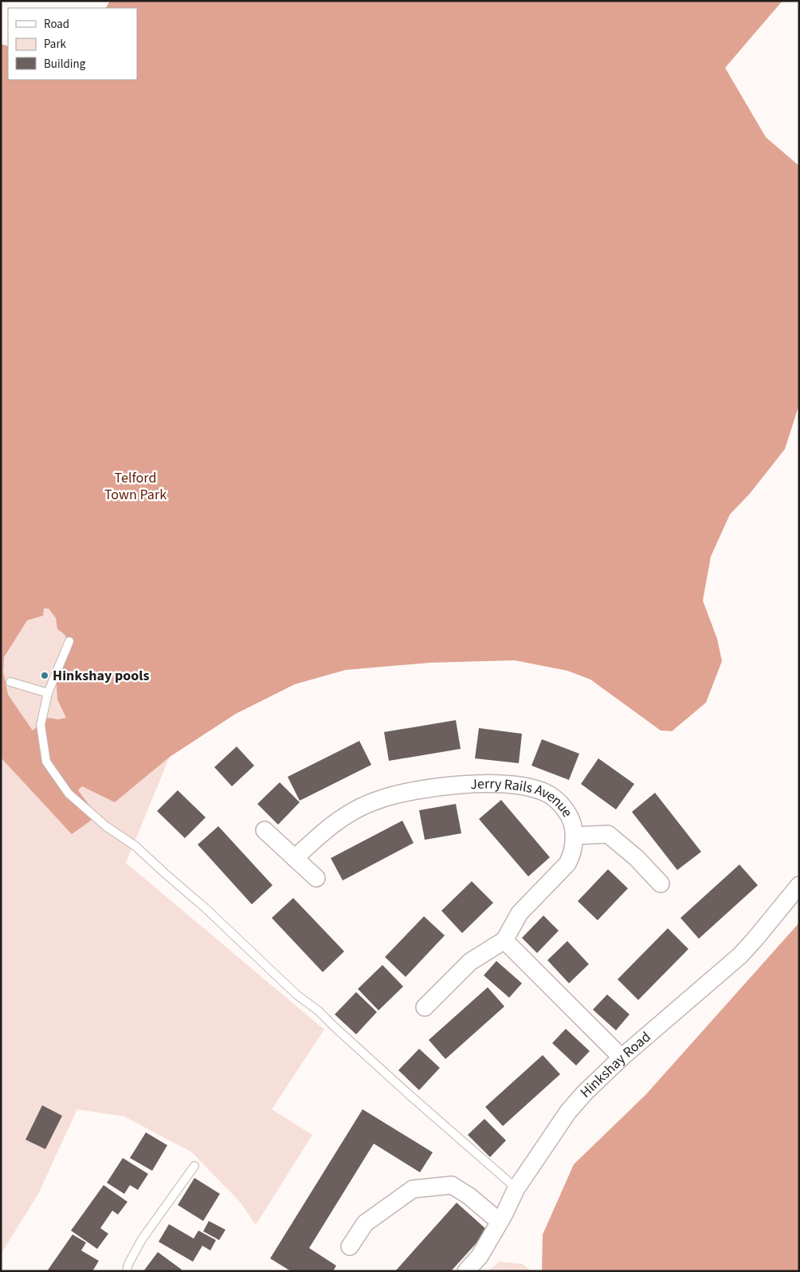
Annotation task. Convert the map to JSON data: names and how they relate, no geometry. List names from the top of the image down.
{
  "streets": {
    "street": ["Jerry Rails Avenue", "Hinkshay Road"]
  },
  "parks": ["Telford Town Park"],
  "places": ["Hinkshay pools"],
  "legend": ["Road", "Park", "Building"]
}
